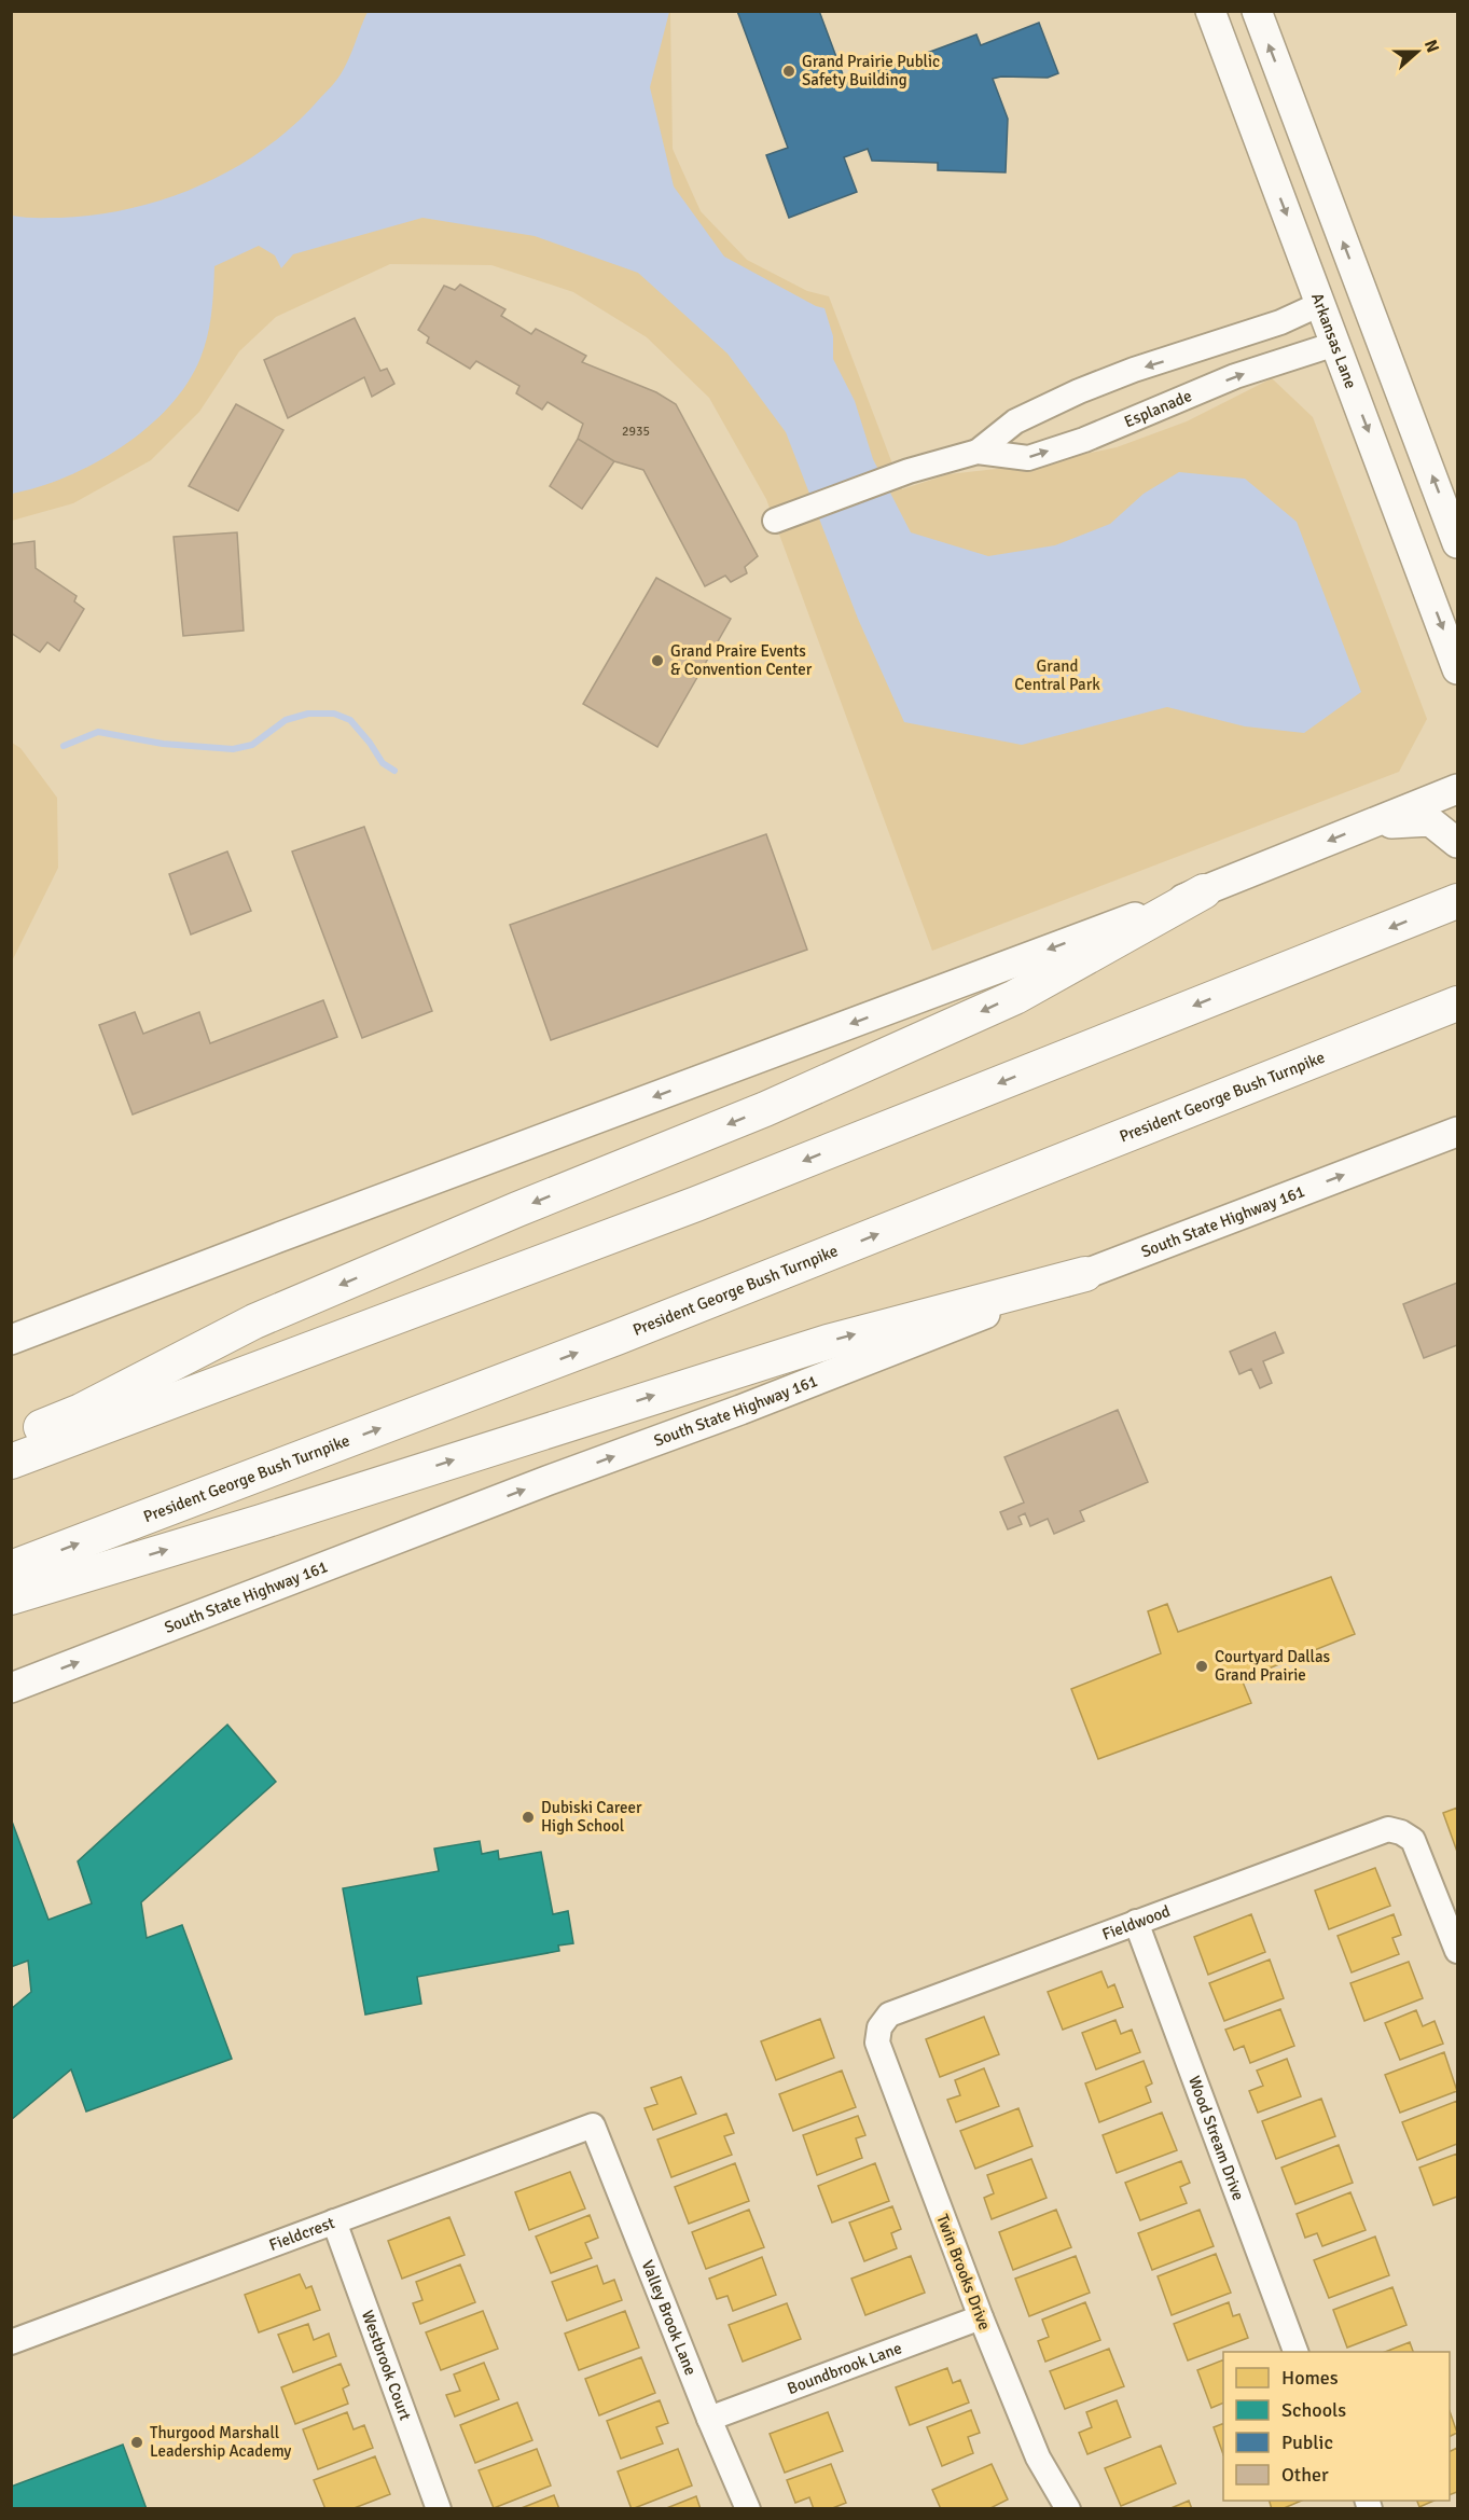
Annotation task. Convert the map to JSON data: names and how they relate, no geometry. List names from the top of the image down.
{
  "streets": {
    "highway": ["President George Bush Turnpike"],
    "main road": ["Arkansas Lane", "South State Highway 161"],
    "street": [
      "Esplanade",
      "Fieldwood",
      "Wood Stream Drive",
      "Fieldcrest",
      "Twin Brooks Drive",
      "Valley Brook Lane",
      "Westbrook Court",
      "Boundbrook Lane"
    ]
  },
  "crossings": [
    ["Arkansas Lane", "Esplanade"],
    ["Fieldwood", "Wood Stream Drive"],
    ["Fieldwood", "Twin Brooks Drive"],
    ["Fieldcrest", "Valley Brook Lane"],
    ["Fieldcrest", "Westbrook Court"],
    ["Twin Brooks Drive", "Boundbrook Lane"],
    ["Valley Brook Lane", "Boundbrook Lane"]
  ],
  "one_way": ["South State Highway 161"],
  "parks": ["Grand Central Park"],
  "places": [
    "Grand Prairie Public Safety Building",
    "Grand Praire Events & Convention Center",
    "Courtyard Dallas Grand Prairie",
    "Dubiski Career High School",
    "Thurgood Marshall Leadership Academy"
  ],
  "house_numbers": ["2935"],
  "legend": [
    "Homes",
    "Schools",
    "Public",
    "Other"
  ],
  "north": "right"
}
